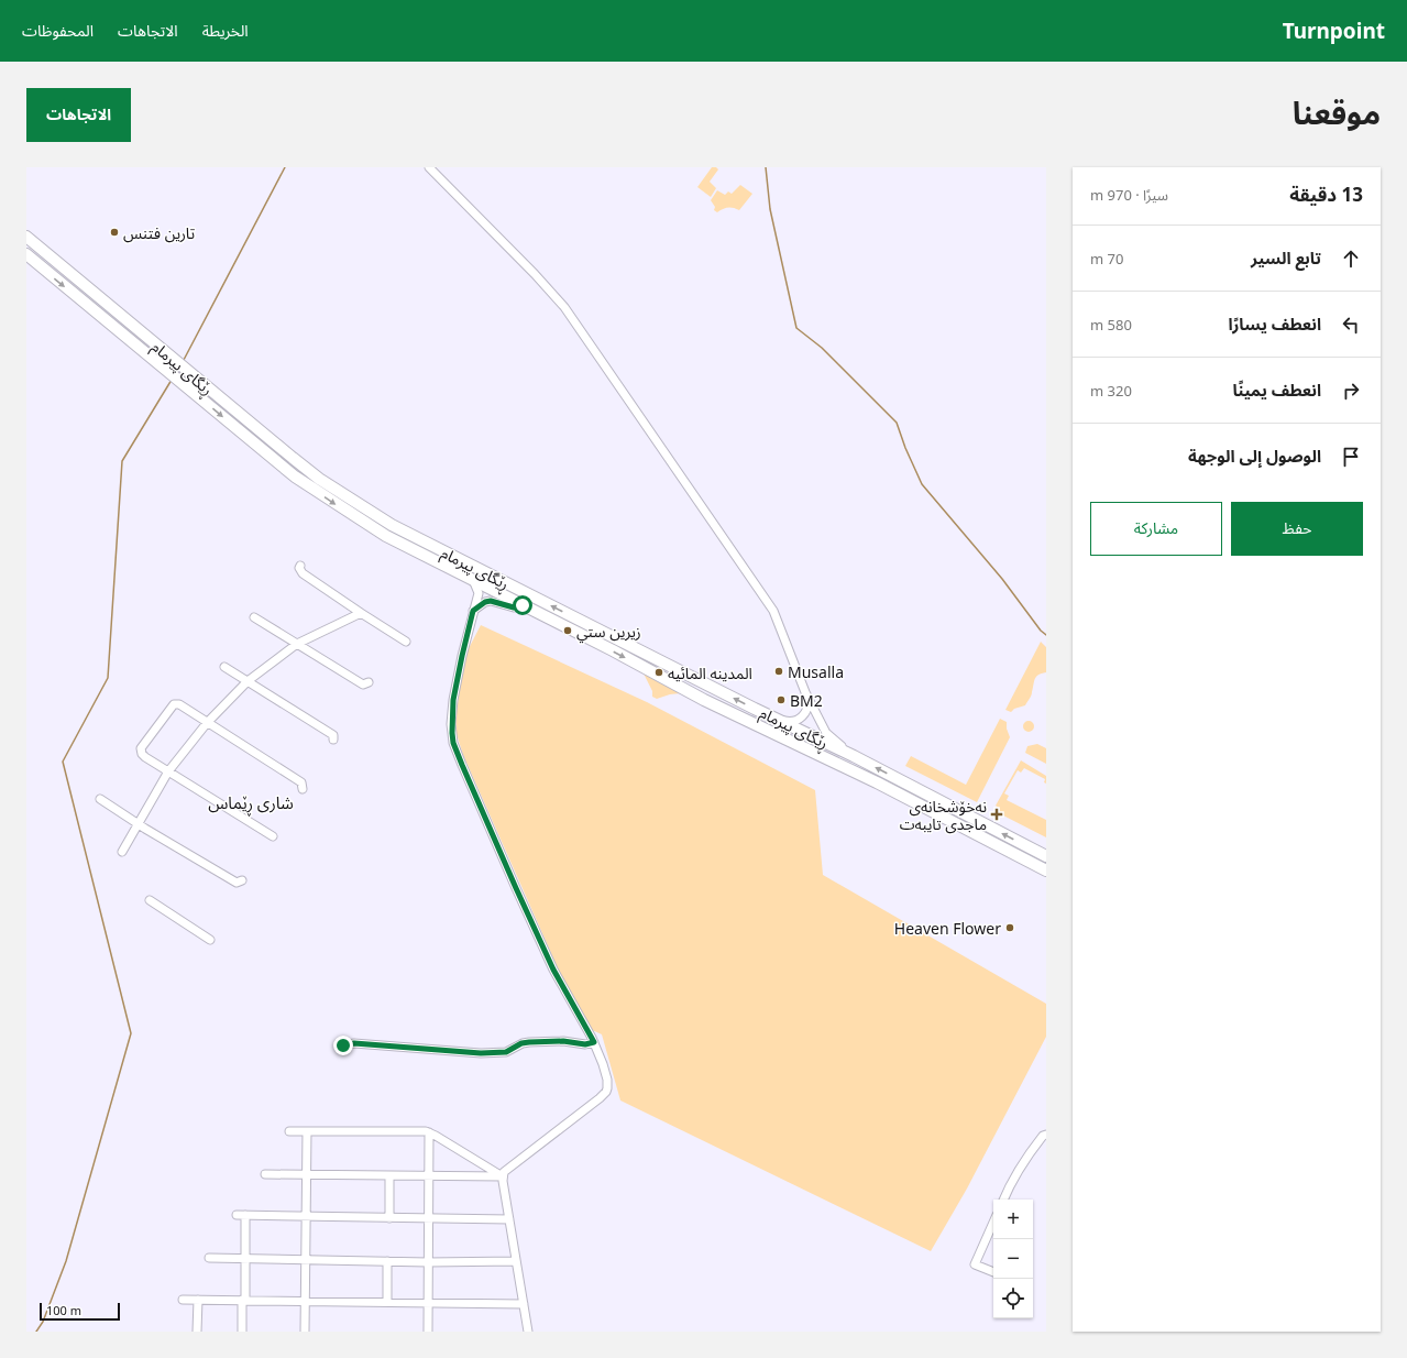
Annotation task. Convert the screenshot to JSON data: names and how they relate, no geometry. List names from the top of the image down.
{
  "streets": {
    "highway": ["ڕێگای پیرمام"]
  },
  "districts": ["شاری ڕێماس"],
  "places": {
    "other": [
      "تارين فتنس",
      "زيرين ستي",
      "Musalla",
      "المدينه المائيه",
      "BM2",
      "Heaven Flower"
    ],
    "health": ["نەخۆشخانەی ماجدی تایبەت"]
  },
  "scale_bar": "100 m",
  "page": {
    "header": "Turnpoint",
    "nav": ["الخريطة", "الاتجاهات", "المحفوظات"],
    "title": "موقعنا",
    "buttons": [
      "الاتجاهات",
      ["حفظ", "مشاركة"]
    ],
    "heading": ["13 دقيقة", "سيرًا · 970 m"],
    "list": [
      ["تابع السير", "70 m"],
      ["انعطف يسارًا", "580 m"],
      ["انعطف يمينًا", "320 m"],
      "الوصول إلى الوجهة"
    ],
    "map_buttons": ["+", "−"],
    "scale": "100 m"
  }
}
